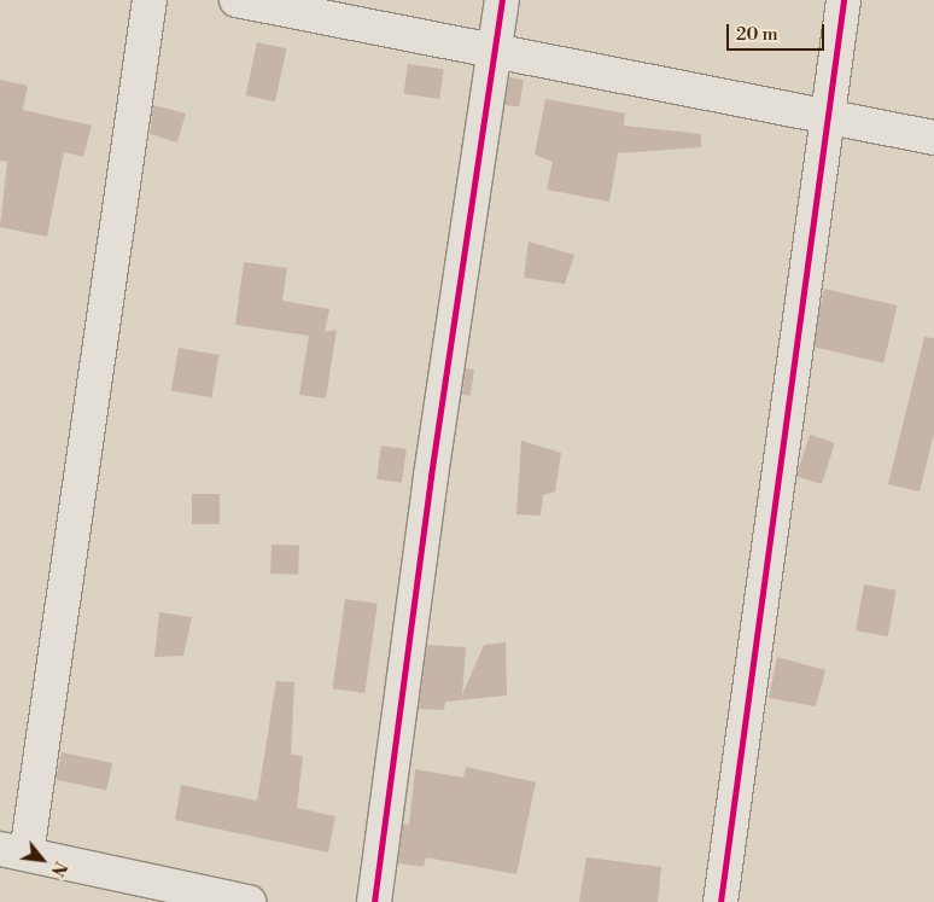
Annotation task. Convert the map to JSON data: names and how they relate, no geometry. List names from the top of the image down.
{
  "scale_bar": "20 m",
  "north": "bottom right"
}
